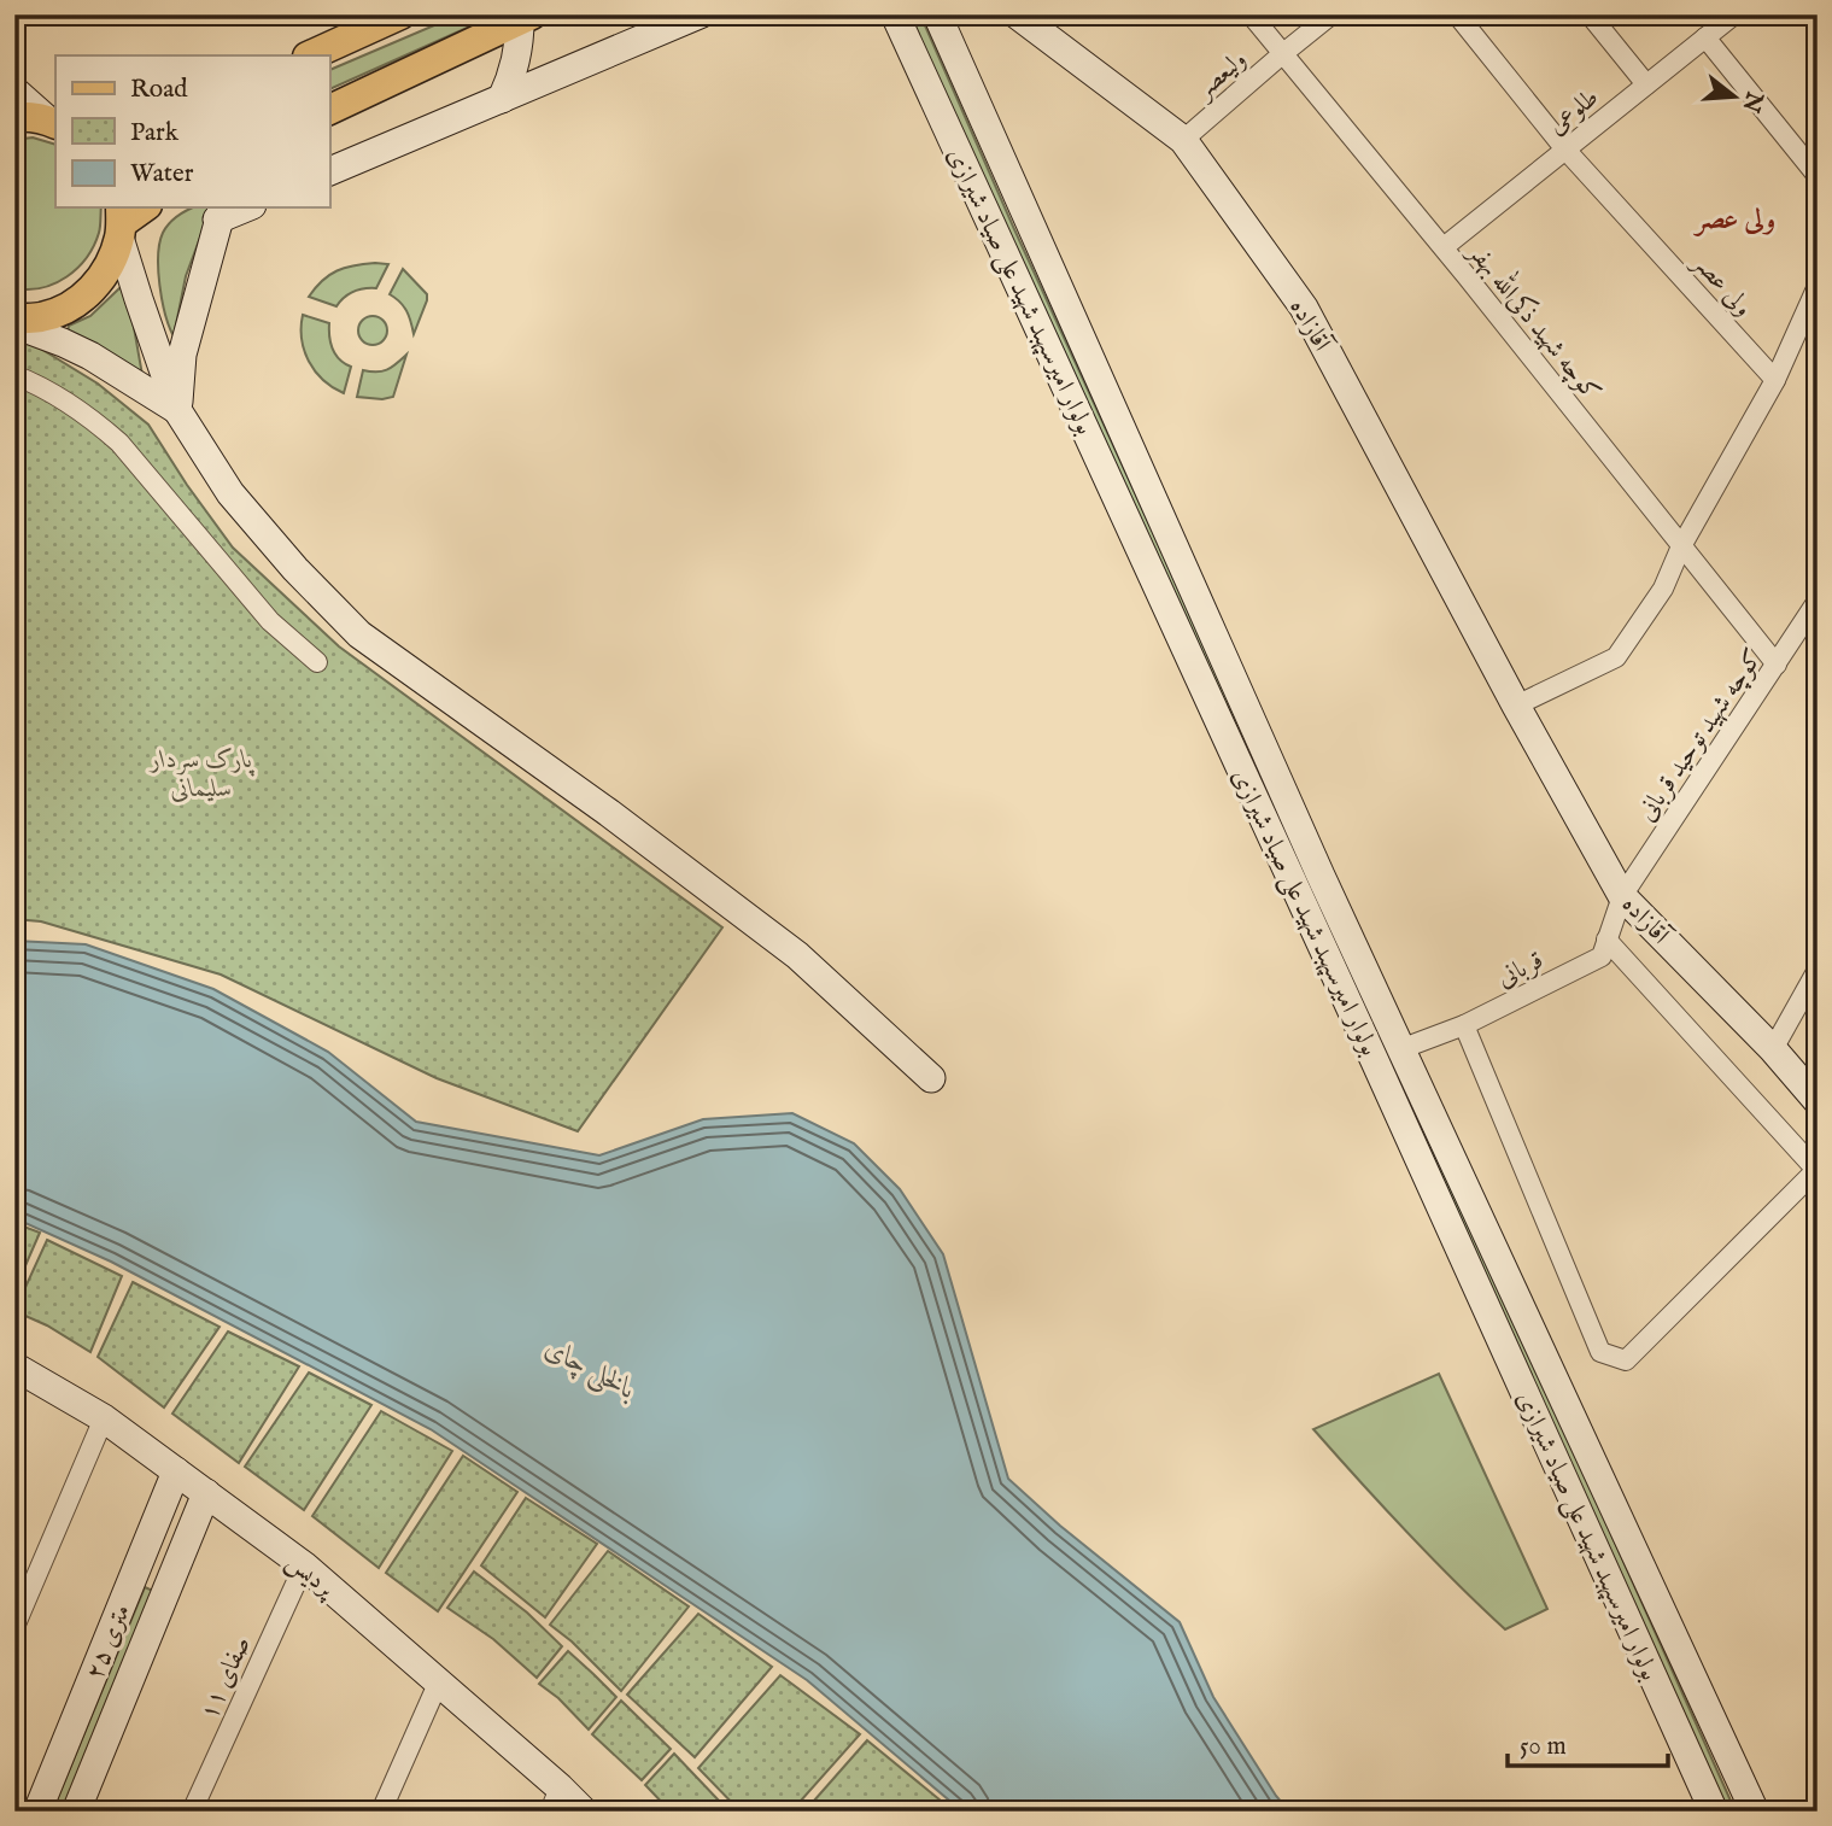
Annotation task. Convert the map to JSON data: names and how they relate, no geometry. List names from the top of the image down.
{
  "streets": {
    "street": [
      "ولیعصر",
      "طلوعی",
      "ولی عصر",
      "بولوار امیرسپهبد شهید علی صیاد شیرازی",
      "کوچه شهید ذکی‌الله بهفر",
      "آقازاده",
      "کوچه شهید توحید قربانی",
      "قربانی",
      "پردیس",
      "۲۵ متری",
      "صفای ۱۱"
    ]
  },
  "crossings": [
    ["ولیعصر", "کوچه شهید ذکی‌الله بهفر"],
    ["ولیعصر", "آقازاده"],
    ["طلوعی", "ولی عصر"],
    ["طلوعی", "کوچه شهید ذکی‌الله بهفر"],
    ["بولوار امیرسپهبد شهید علی صیاد شیرازی", "قربانی"],
    ["کوچه شهید ذکی‌الله بهفر", "کوچه شهید توحید قربانی"],
    ["آقازاده", "کوچه شهید توحید قربانی"],
    ["آقازاده", "قربانی"],
    ["کوچه شهید توحید قربانی", "قربانی"],
    ["پردیس", "۲۵ متری"],
    ["پردیس", "صفای ۱۱"]
  ],
  "districts": ["ولی عصر"],
  "water": ["بالخلی چای"],
  "parks": ["پارک سردار سلیمانی"],
  "legend": ["Road", "Park", "Water"],
  "scale_bar": "50 m",
  "north": "right"
}
